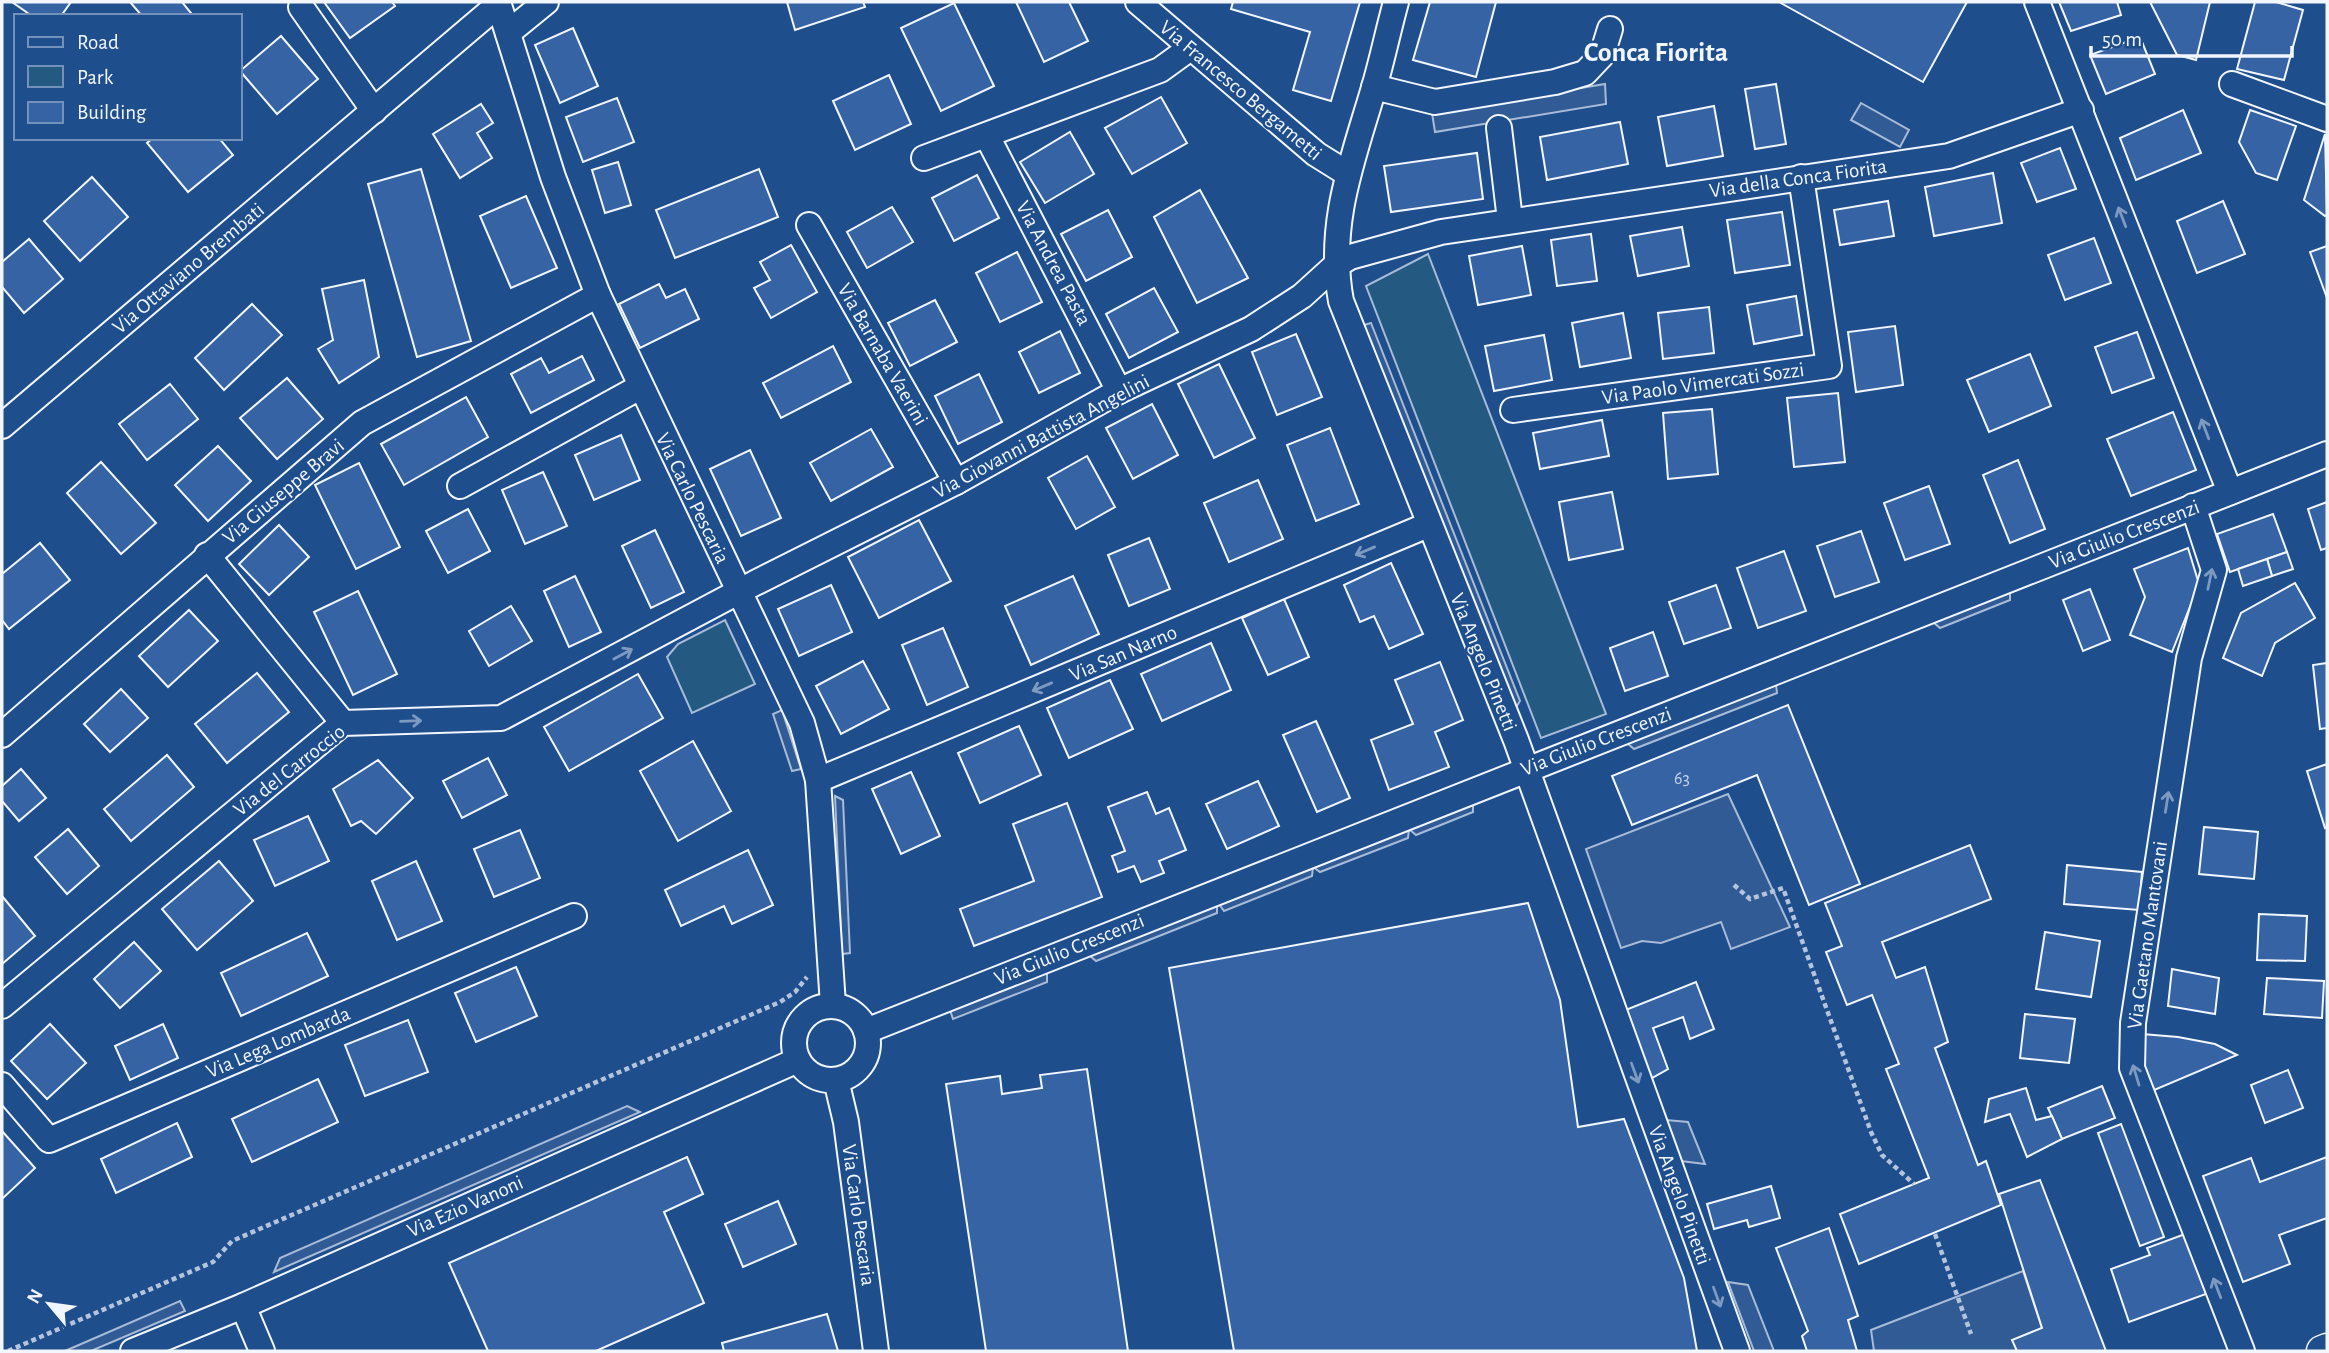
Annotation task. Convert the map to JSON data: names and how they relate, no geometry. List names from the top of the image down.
{
  "streets": {
    "street": [
      "Via Francesco Bergametti",
      "Via della Conca Fiorita",
      "Via Andrea Pasta",
      "Via Ottaviano Brembati",
      "Via Barnaba Vaerini",
      "Via Paolo Vimercati Sozzi",
      "Via Giovanni Battista Angelini",
      "Via Giuseppe Bravi",
      "Via Carlo Pescaria",
      "Via Giulio Crescenzi",
      "Via San Narno",
      "Via Angelo Pinetti",
      "Via del Carroccio",
      "Via Gaetano Mantovani",
      "Via Lega Lombarda",
      "Via Ezio Vanoni"
    ]
  },
  "crossings": [
    ["Via Francesco Bergametti", "Via Angelo Pinetti"],
    ["Via della Conca Fiorita", "Via Paolo Vimercati Sozzi"],
    ["Via della Conca Fiorita", "Via Giovanni Battista Angelini"],
    ["Via della Conca Fiorita", "Via Angelo Pinetti"],
    ["Via Andrea Pasta", "Via Giovanni Battista Angelini"],
    ["Via Ottaviano Brembati", "Via Carlo Pescaria"],
    ["Via Barnaba Vaerini", "Via Giovanni Battista Angelini"],
    ["Via Giovanni Battista Angelini", "Via Carlo Pescaria"],
    ["Via Giovanni Battista Angelini", "Via Angelo Pinetti"],
    ["Via Giovanni Battista Angelini", "Via del Carroccio"],
    ["Via Giuseppe Bravi", "Via Carlo Pescaria"],
    ["Via Carlo Pescaria", "Via Giulio Crescenzi"],
    ["Via Carlo Pescaria", "Via San Narno"],
    ["Via Carlo Pescaria", "Via del Carroccio"],
    ["Via Carlo Pescaria", "Via Ezio Vanoni"],
    ["Via Giulio Crescenzi", "Via Angelo Pinetti"],
    ["Via Giulio Crescenzi", "Via Gaetano Mantovani"],
    ["Via Giulio Crescenzi", "Via Ezio Vanoni"],
    ["Via San Narno", "Via Angelo Pinetti"]
  ],
  "one_way": [
    "Via San Narno",
    "Via Angelo Pinetti",
    "Via del Carroccio",
    "Via Gaetano Mantovani"
  ],
  "districts": ["Conca Fiorita"],
  "house_numbers": ["63"],
  "legend": ["Road", "Park", "Building"],
  "scale_bar": "50 m",
  "north": "top left"
}
